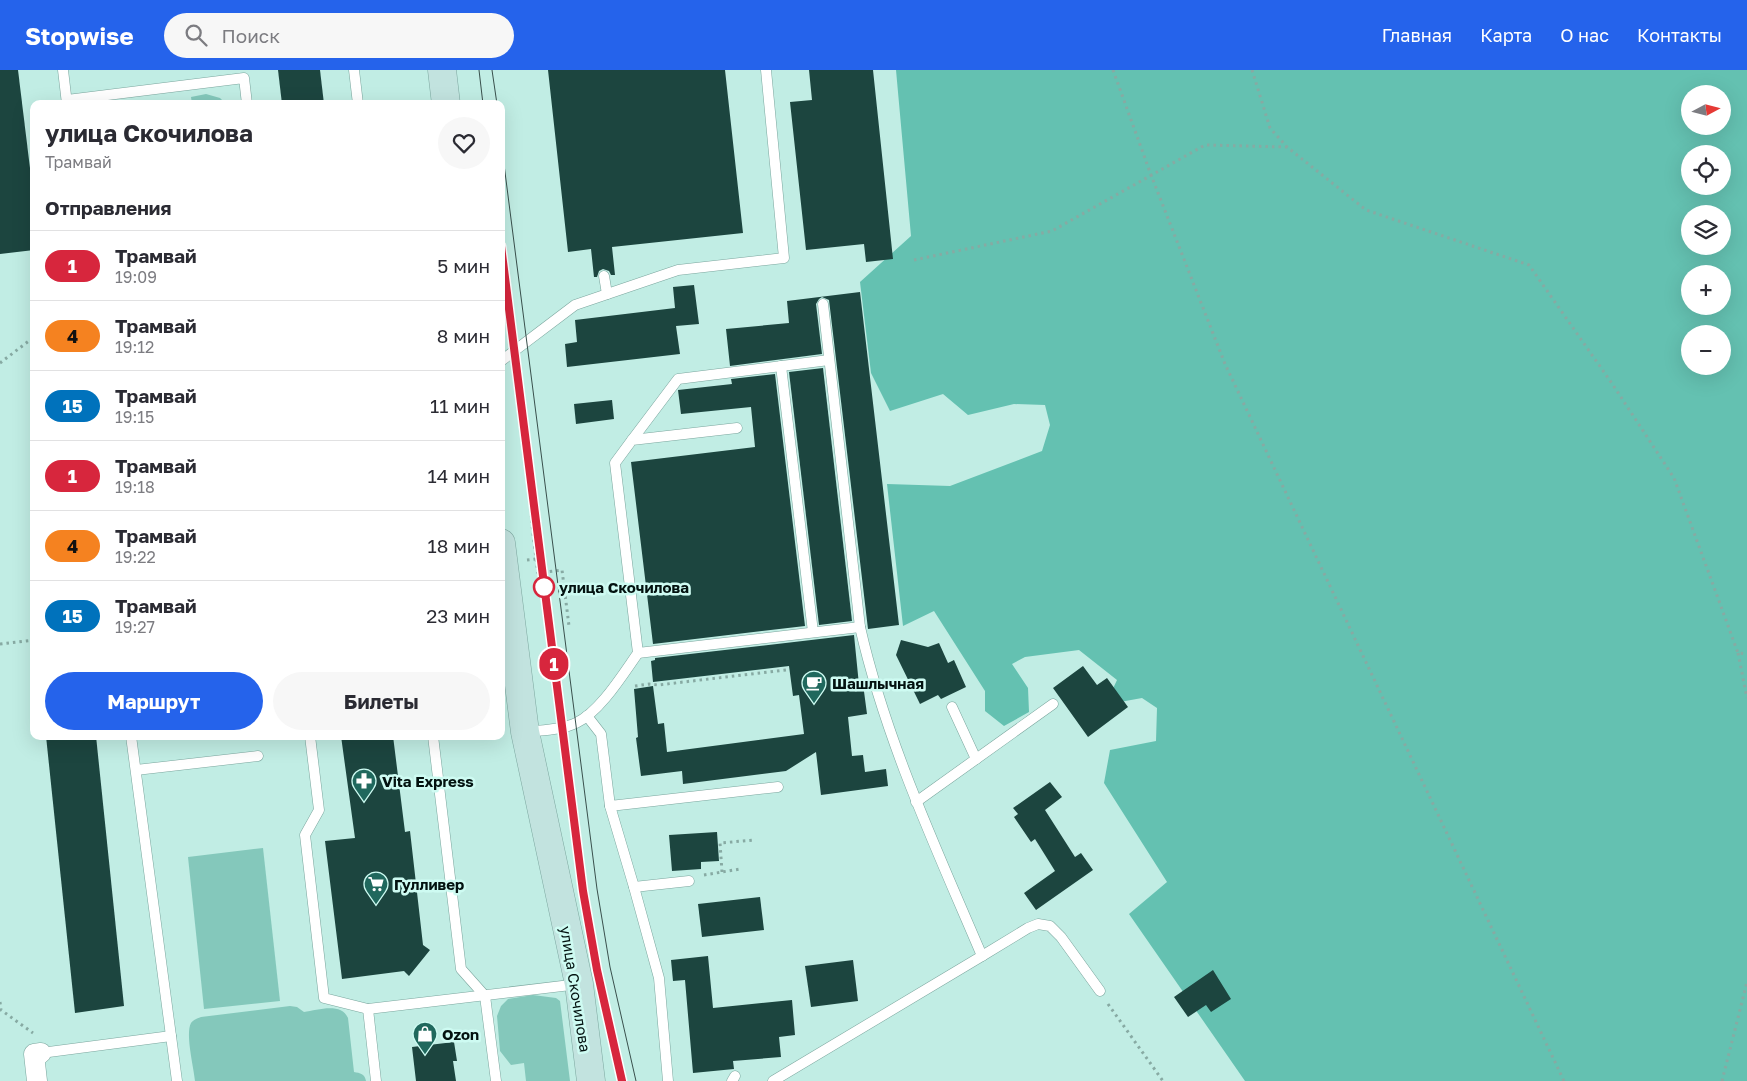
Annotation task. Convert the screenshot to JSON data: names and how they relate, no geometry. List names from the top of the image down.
{
  "streets": {
    "street": ["улица Скочилова"]
  },
  "places": {
    "other": ["улица Скочилова"],
    "cafe": ["Шашлычная"],
    "pharmacy": ["Vita Express"],
    "supermarket": ["Гулливер"],
    "shop": ["Ozon"]
  },
  "lines": ["tram line 1"],
  "north": "right",
  "page": {
    "header": "Stopwise",
    "search": "Поиск",
    "nav": [
      "Главная",
      "Карта",
      "О нас",
      "Контакты"
    ],
    "on_map": "1",
    "map_buttons": ["+", "−"],
    "heading": [
      ["улица Скочилова", "Трамвай"],
      "Отправления"
    ],
    "list": [
      {
        "mark": "1",
        "name": "Трамвай",
        "note": "19:09",
        "value": "5 мин"
      },
      {
        "mark": "4",
        "name": "Трамвай",
        "note": "19:12",
        "value": "8 мин"
      },
      {
        "mark": "15",
        "name": "Трамвай",
        "note": "19:15",
        "value": "11 мин"
      },
      {
        "mark": "1",
        "name": "Трамвай",
        "note": "19:18",
        "value": "14 мин"
      },
      {
        "mark": "4",
        "name": "Трамвай",
        "note": "19:22",
        "value": "18 мин"
      },
      {
        "mark": "15",
        "name": "Трамвай",
        "note": "19:27",
        "value": "23 мин"
      }
    ],
    "buttons": ["Маршрут", "Билеты"]
  }
}
